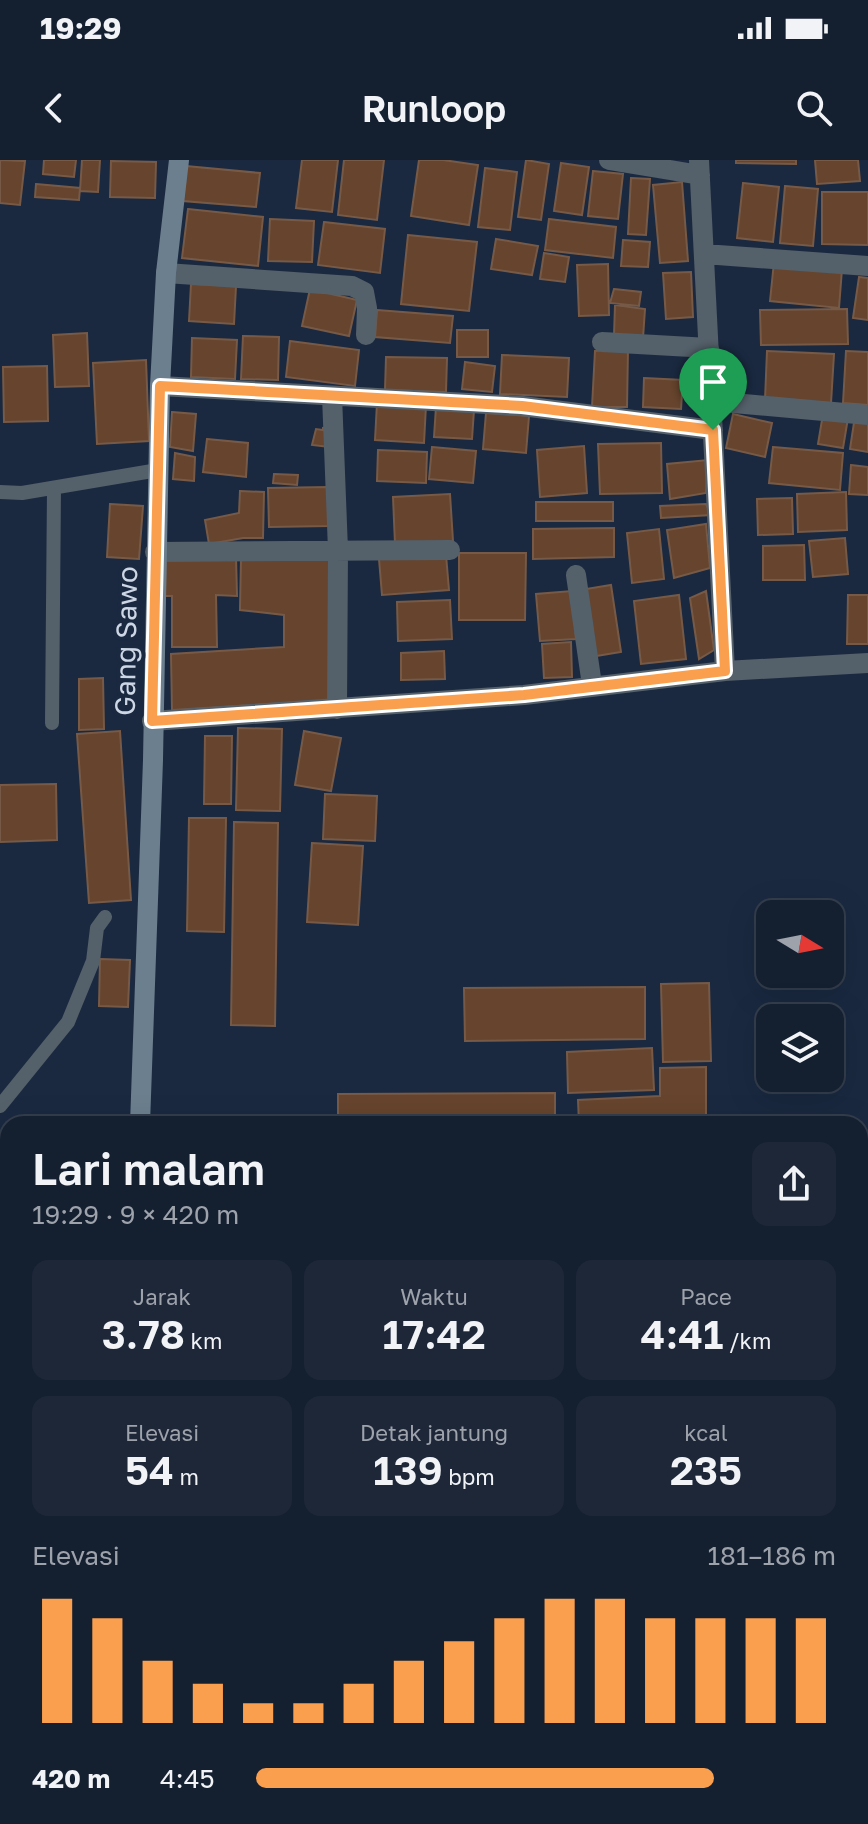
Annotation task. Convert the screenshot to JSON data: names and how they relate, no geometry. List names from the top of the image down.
{
  "streets": {
    "street": ["Gang Sawo"]
  },
  "north": "right",
  "page": {
    "status": "19:29",
    "header": "Runloop",
    "heading": ["Lari malam", "19:29 · 9 × 420 m"],
    "stats": [
      ["Jarak", "3.78 km"],
      ["Waktu", "17:42"],
      ["Pace", "4:41 /km"],
      ["Elevasi", "54 m"],
      ["Detak jantung", "139 bpm"],
      ["kcal", "235"]
    ],
    "chart": ["Elevasi", "181–186 m"],
    "list": [
      {
        "name": "420 m",
        "note": "4:45"
      }
    ]
  }
}
